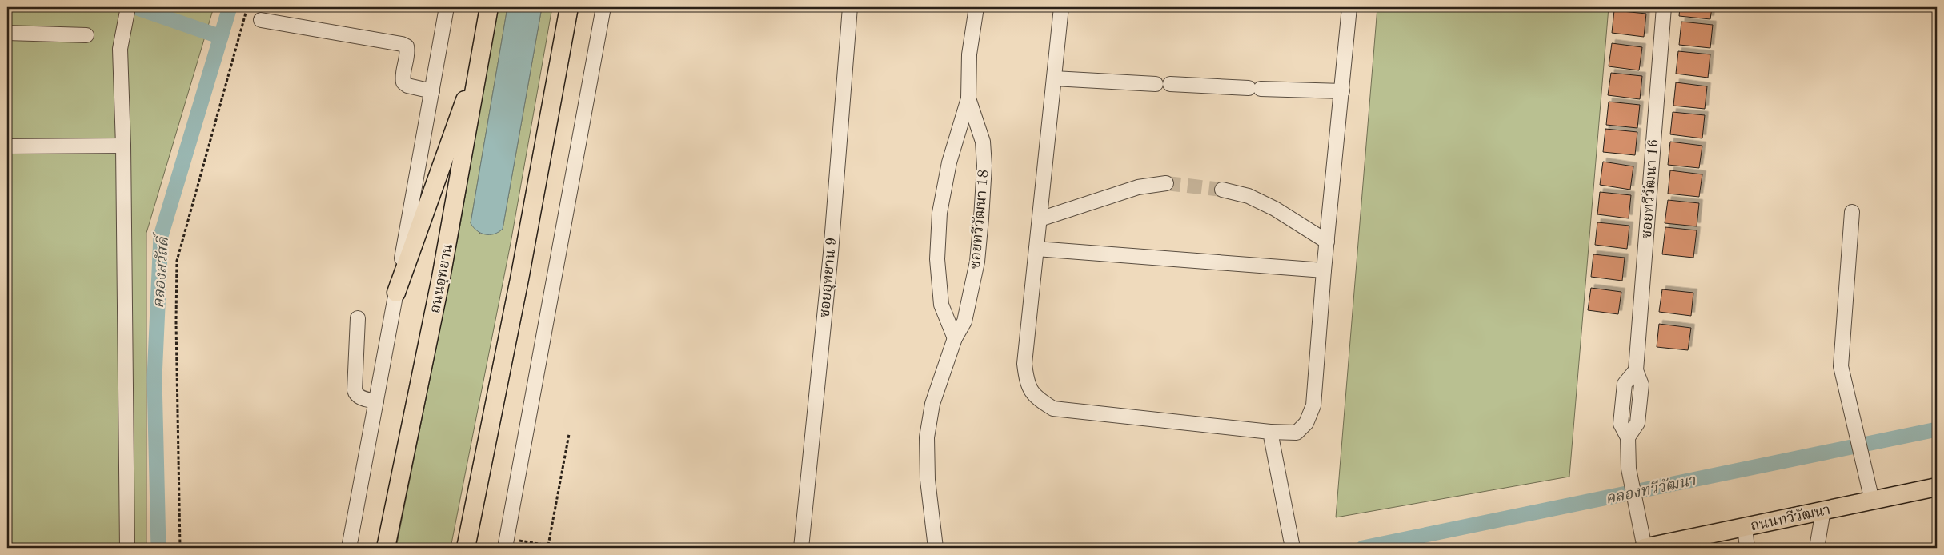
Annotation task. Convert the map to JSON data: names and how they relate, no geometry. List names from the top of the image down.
{
  "streets": {
    "main road": ["ถนนอุทยาน", "ถนนทวีวัฒนา"],
    "street": ["ซอยทวีวัฒนา 16", "ซอยทวีวัฒนา 18", "ซอยอุทยาน 9"]
  },
  "crossings": [
    ["ซอยทวีวัฒนา 16", "ถนนทวีวัฒนา"]
  ],
  "water": ["คลองสวัสดิ์", "คลองทวีวัฒนา"]
}
